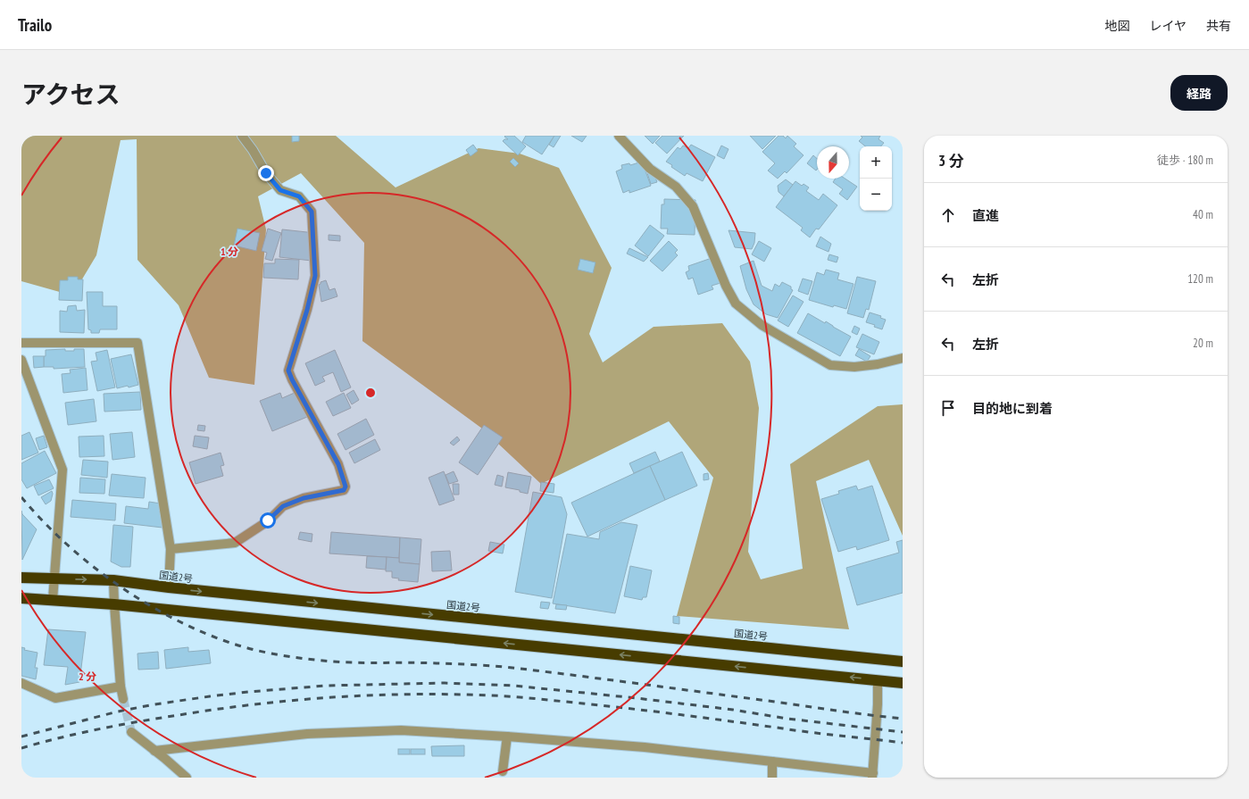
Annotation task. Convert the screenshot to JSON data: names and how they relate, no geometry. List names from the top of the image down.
{
  "streets": {
    "highway": ["国道2号"]
  },
  "north": "bottom",
  "page": {
    "header": "Trailo",
    "nav": ["地図", "レイヤ", "共有"],
    "title": "アクセス",
    "buttons": "経路",
    "heading": ["3 分", "徒歩 · 180 m"],
    "map_buttons": ["+", "−"],
    "list": [
      ["直進", "40 m"],
      ["左折", "120 m"],
      ["左折", "20 m"],
      "目的地に到着"
    ]
  },
  "rings": ["1 分", "2 分"]
}
